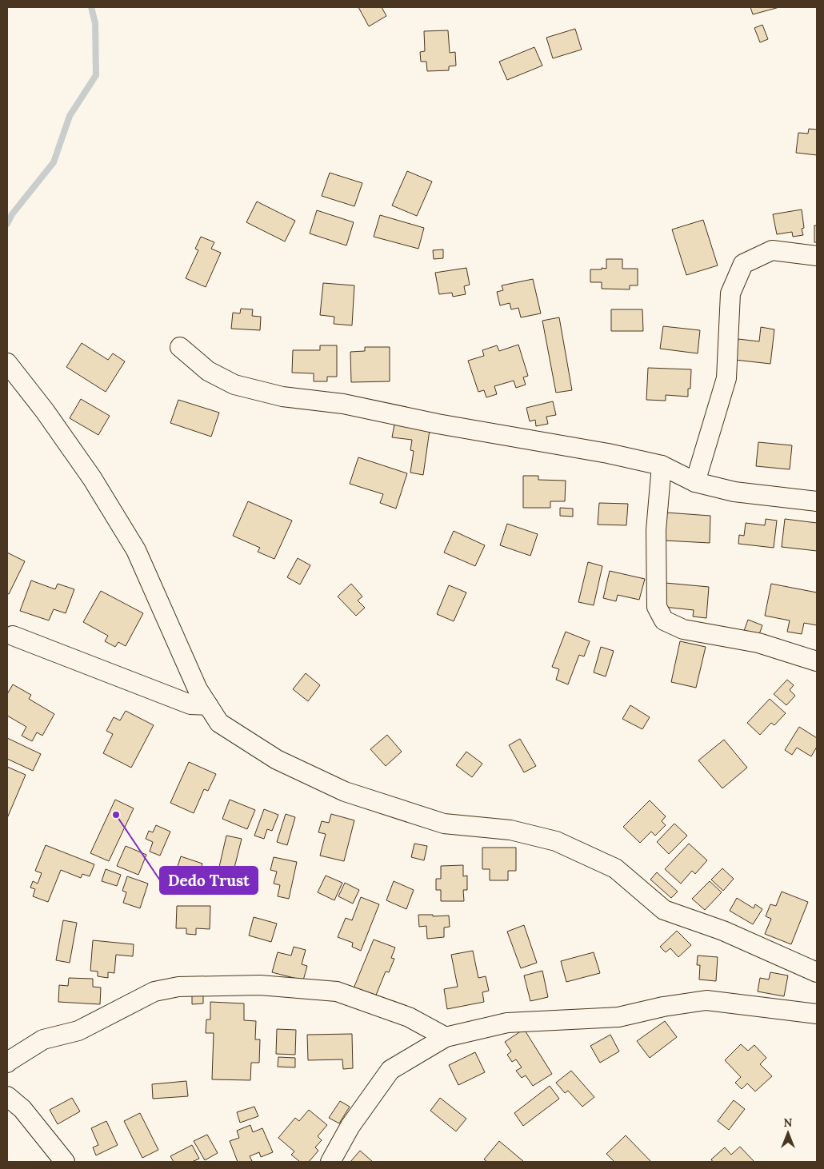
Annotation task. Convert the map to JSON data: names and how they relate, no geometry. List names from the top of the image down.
{
  "places": ["Dedo Trust"],
  "north": "top"
}
